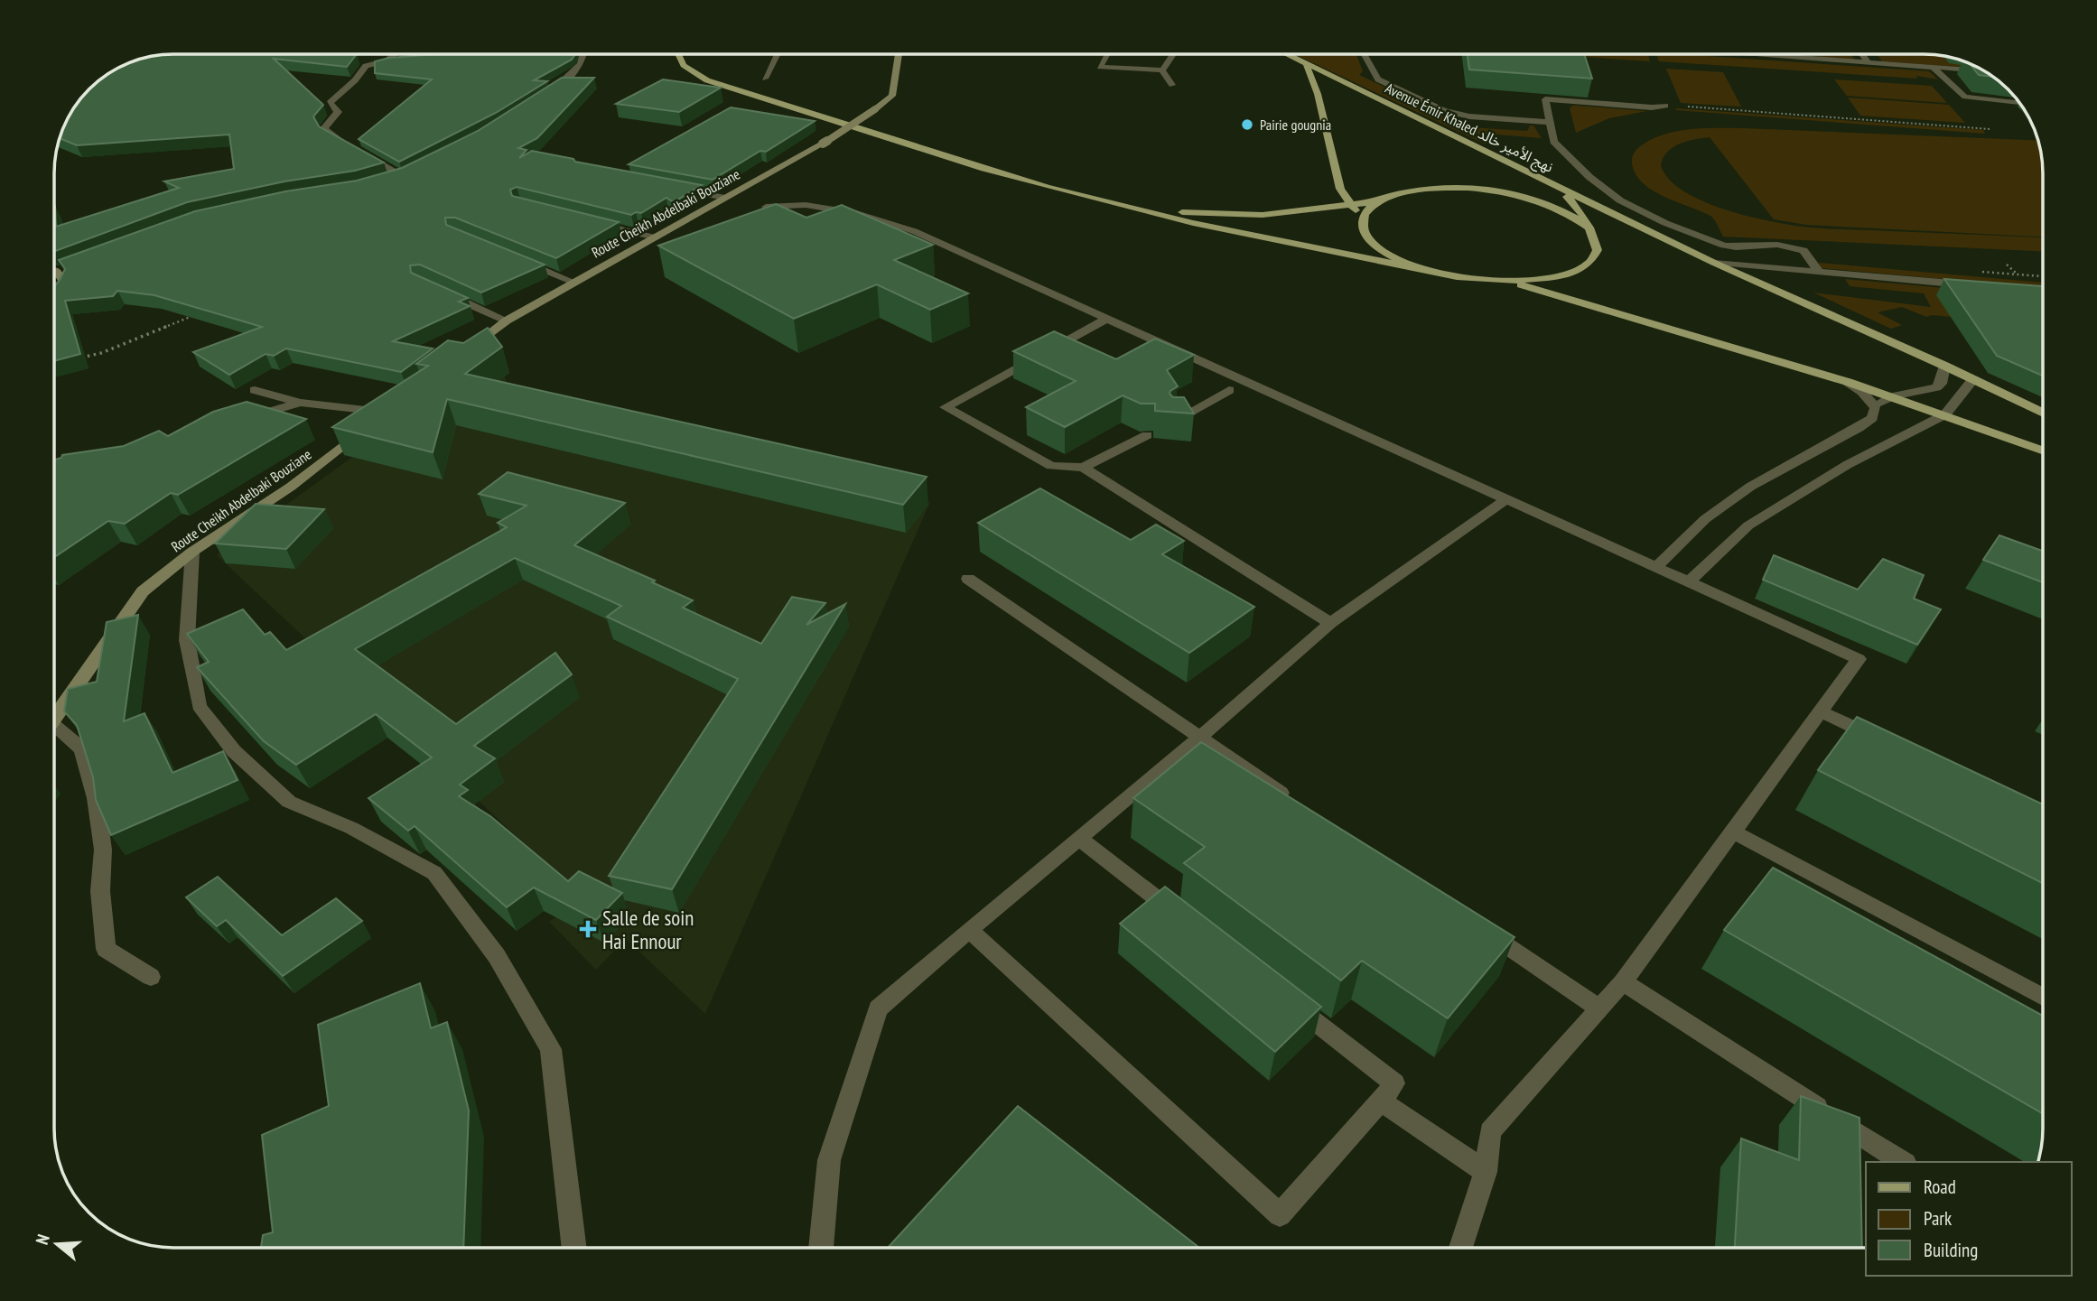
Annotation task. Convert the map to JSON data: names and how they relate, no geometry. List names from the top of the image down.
{
  "streets": {
    "main road": ["Avenue Émir Khaled نهج الأمير خالد"],
    "street": ["Route Cheikh Abdelbaki Bouziane"]
  },
  "places": {
    "other": ["Pairie gougnia"],
    "health": ["Salle de soin Hai Ennour"]
  },
  "legend": ["Road", "Park", "Building"],
  "north": "left"
}
